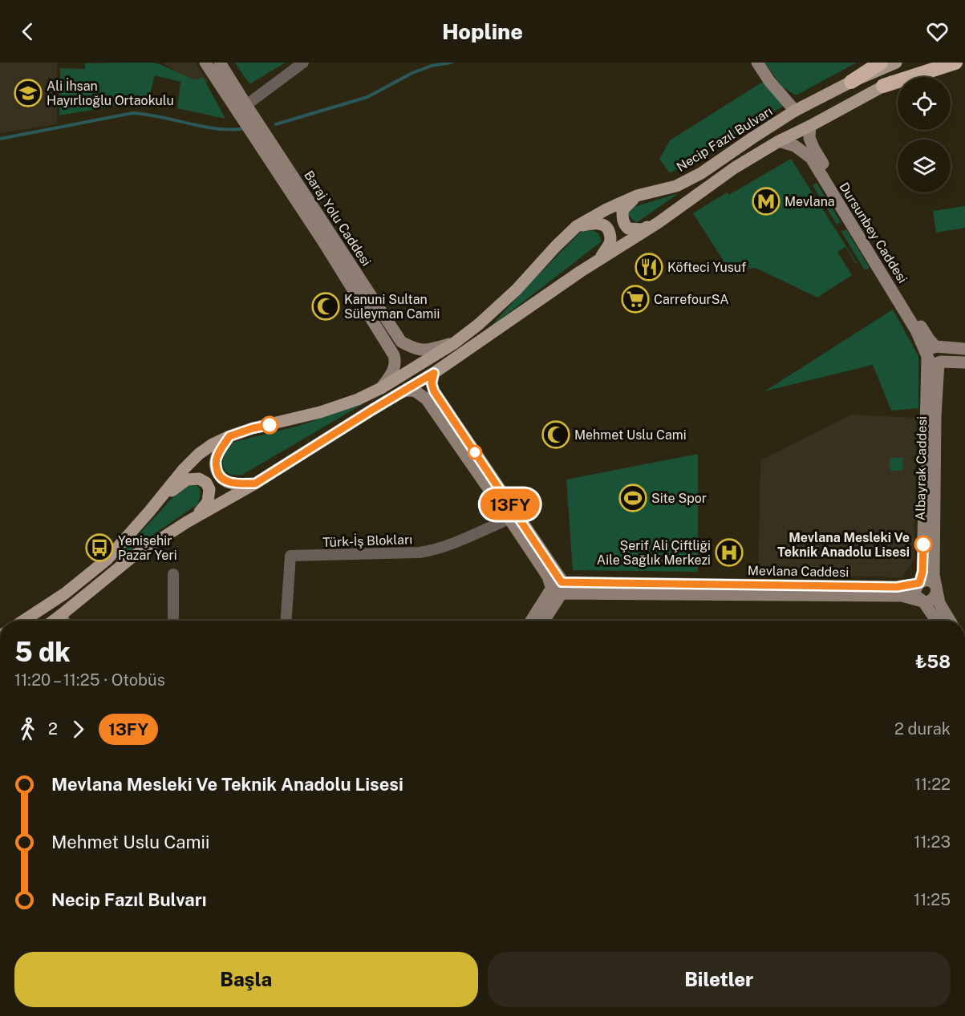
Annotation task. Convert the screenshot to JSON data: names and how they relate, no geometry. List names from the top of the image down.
{
  "streets": {
    "main road": ["Necip Fazıl Bulvarı"],
    "street": [
      "Baraj Yolu Caddesi",
      "Dursunbey Caddesi",
      "Albayrak Caddesi",
      "Türk-İş Blokları",
      "Mevlana Caddesi"
    ]
  },
  "crossings": [
    ["Necip Fazıl Bulvarı", "Baraj Yolu Caddesi"],
    ["Dursunbey Caddesi", "Albayrak Caddesi"],
    ["Albayrak Caddesi", "Mevlana Caddesi"]
  ],
  "places": {
    "school or university": ["Ali İhsan Hayırlıoğlu Ortaokulu"],
    "metro station": ["Mevlana"],
    "restaurant": ["Köfteci Yusuf"],
    "supermarket": ["CarrefourSA"],
    "mosque": ["Kanuni Sultan Süleyman Camii", "Mehmet Uslu Cami"],
    "sports": ["Site Spor"],
    "other": ["Mevlana Mesleki Ve Teknik Anadolu Lisesi"],
    "bus stop": ["Yenişehir Pazar Yeri"],
    "hospital": ["Şerif Ali Çiftliği Aile Sağlık Merkezi"]
  },
  "lines": ["bus line 13FY"],
  "page": {
    "header": "Hopline",
    "on_map": "13FY",
    "heading": ["5 dk", "11:20 – 11:25 · Otobüs", "₺58"],
    "legs": ["2", "13FY", "2 durak"],
    "list": [
      {
        "name": "Mevlana Mesleki Ve Teknik Anadolu Lisesi",
        "value": "11:22"
      },
      {
        "name": "Mehmet Uslu Camii",
        "value": "11:23"
      },
      {
        "name": "Necip Fazıl Bulvarı",
        "value": "11:25"
      }
    ],
    "buttons": ["Başla", "Biletler"]
  }
}
